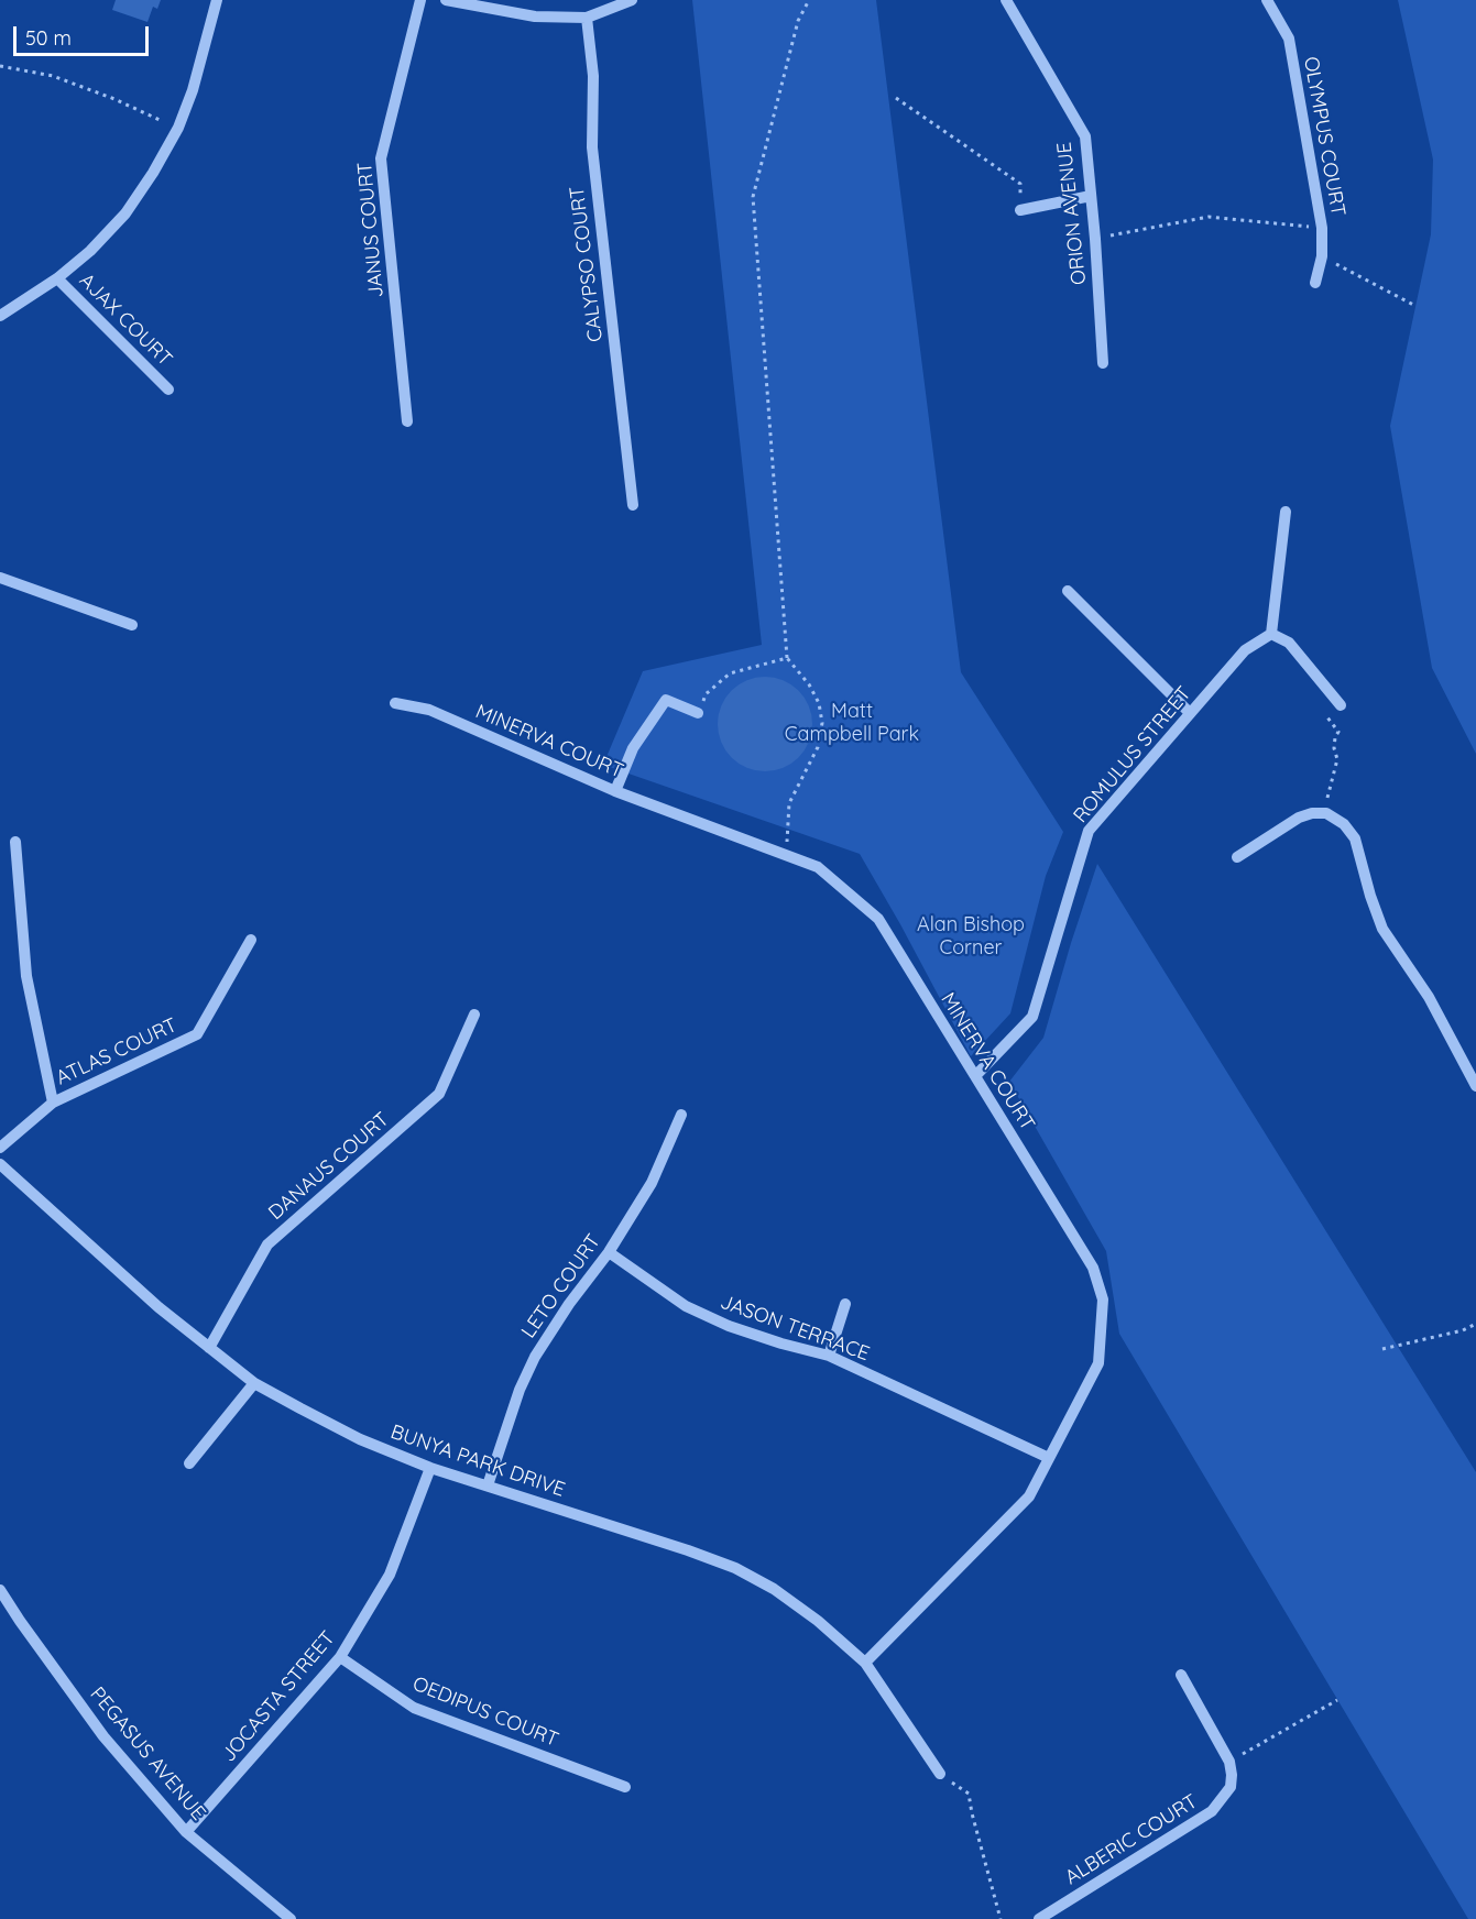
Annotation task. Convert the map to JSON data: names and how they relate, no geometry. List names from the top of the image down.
{
  "streets": {
    "street": [
      "OLYMPUS COURT",
      "ORION AVENUE",
      "JANUS COURT",
      "CALYPSO COURT",
      "AJAX COURT",
      "MINERVA COURT",
      "ROMULUS STREET",
      "ATLAS COURT",
      "DANAUS COURT",
      "LETO COURT",
      "JASON TERRACE",
      "BUNYA PARK DRIVE",
      "JOCASTA STREET",
      "OEDIPUS COURT",
      "PEGASUS AVENUE",
      "ALBERIC COURT"
    ]
  },
  "crossings": [
    ["MINERVA COURT", "ROMULUS STREET"],
    ["MINERVA COURT", "JASON TERRACE"],
    ["MINERVA COURT", "BUNYA PARK DRIVE"],
    ["DANAUS COURT", "BUNYA PARK DRIVE"],
    ["LETO COURT", "JASON TERRACE"],
    ["LETO COURT", "BUNYA PARK DRIVE"],
    ["BUNYA PARK DRIVE", "JOCASTA STREET"],
    ["JOCASTA STREET", "OEDIPUS COURT"],
    ["JOCASTA STREET", "PEGASUS AVENUE"]
  ],
  "parks": ["Matt Campbell Park", "Alan Bishop Corner"],
  "scale_bar": "50 m"
}
